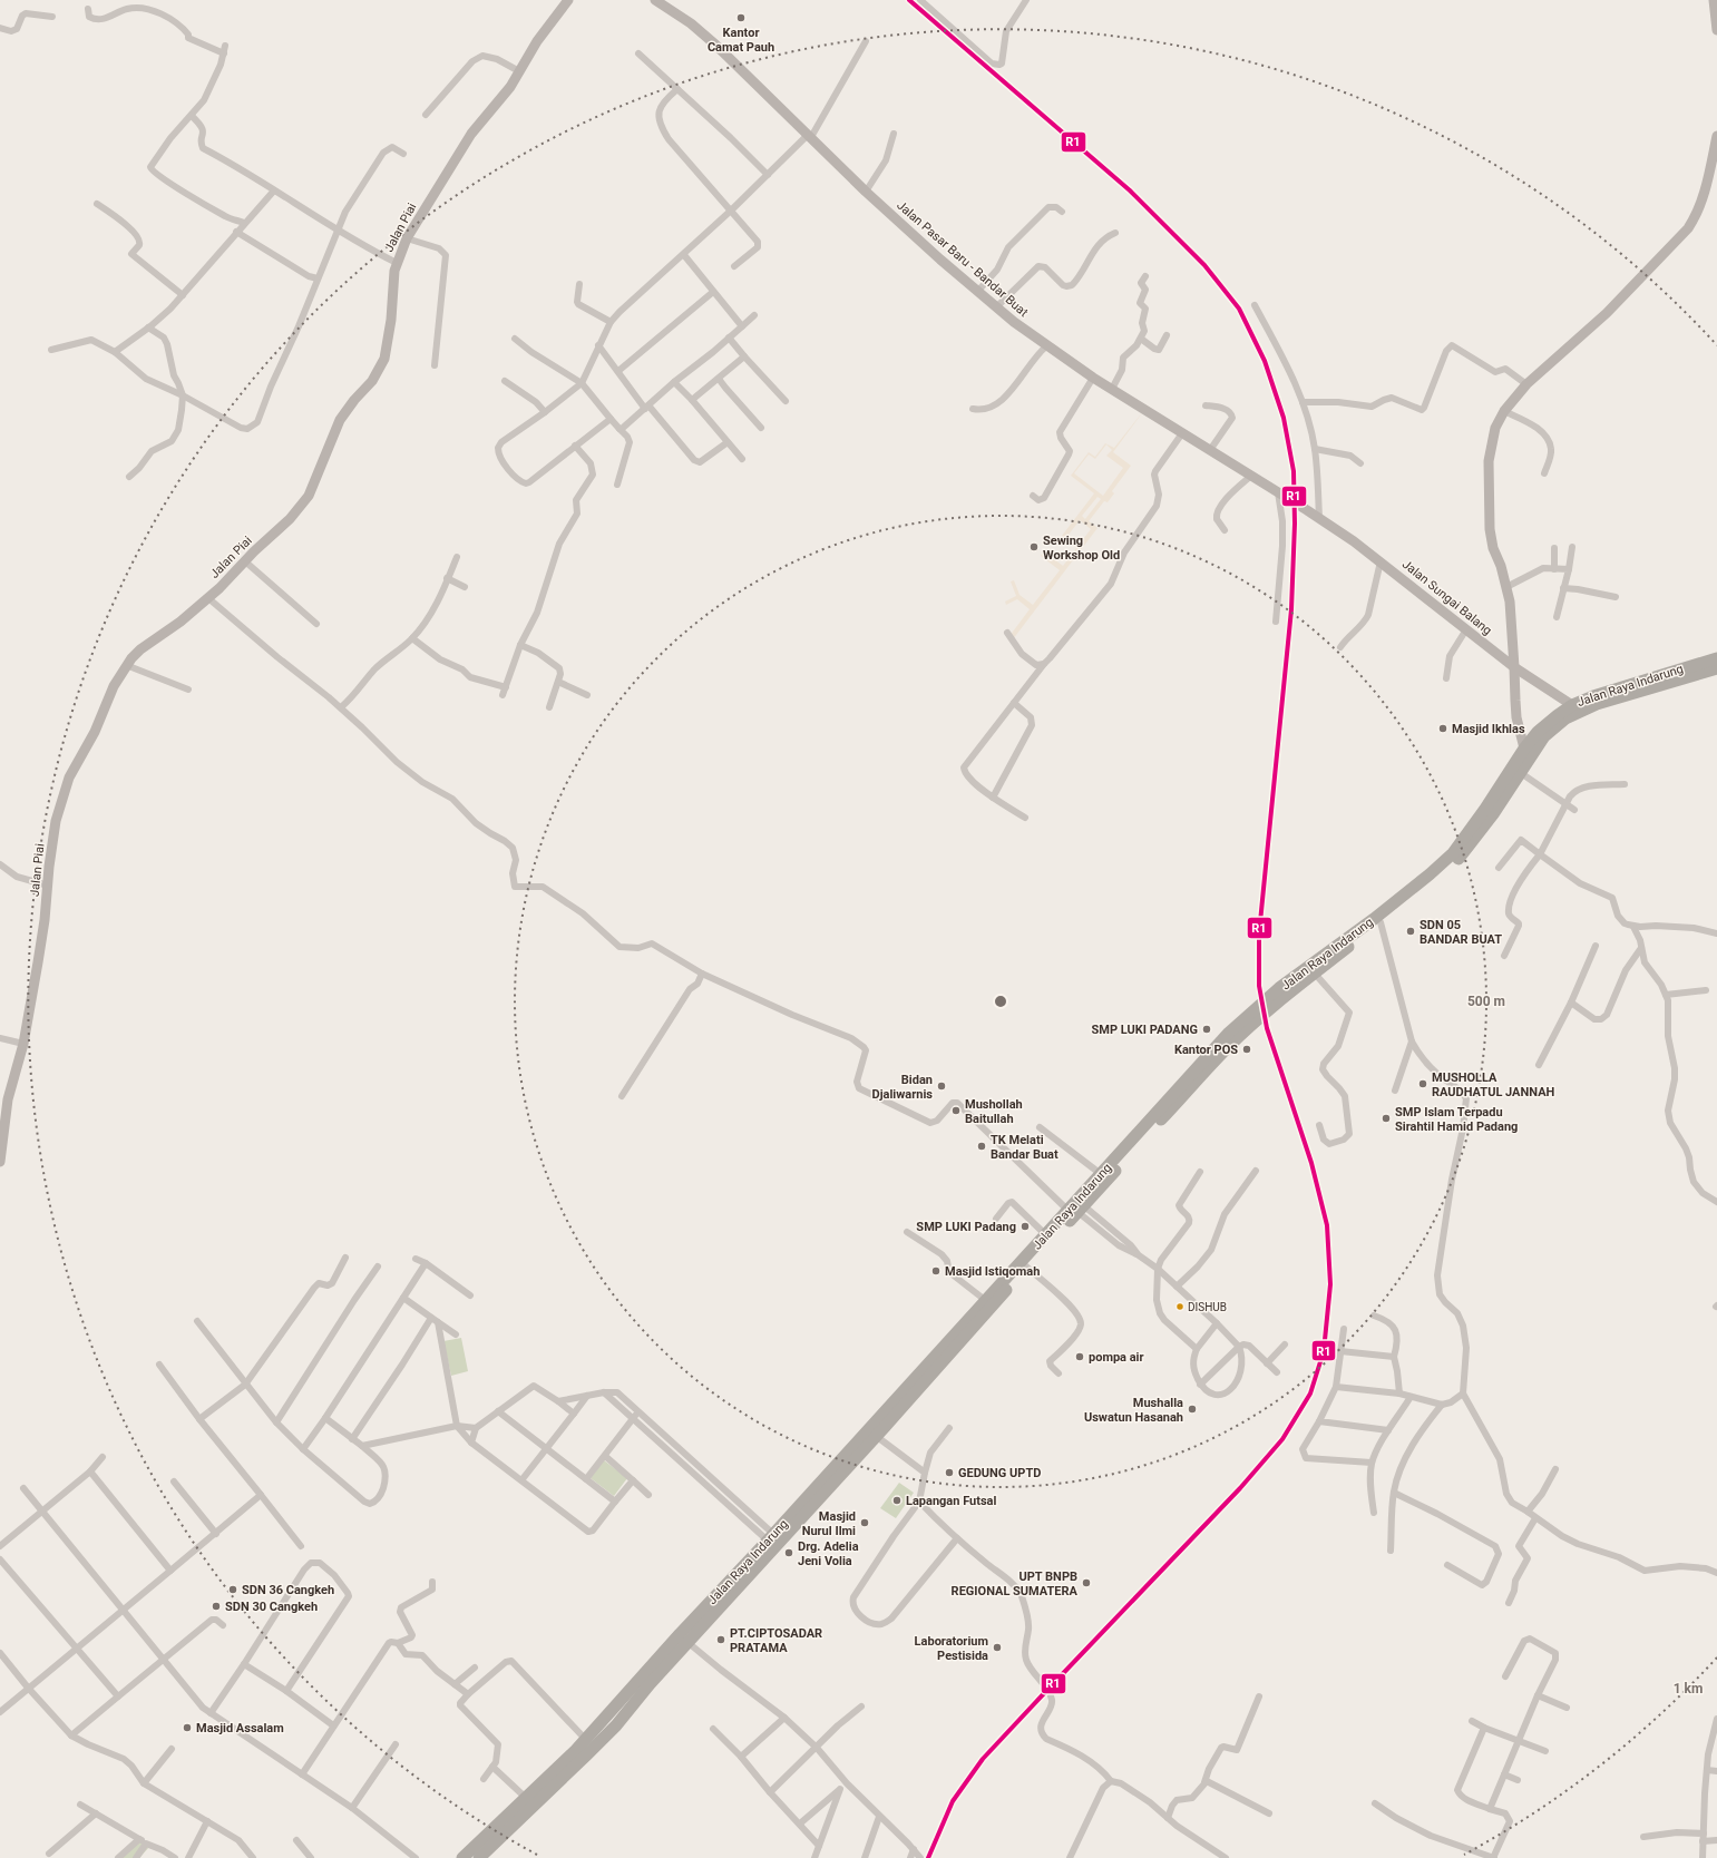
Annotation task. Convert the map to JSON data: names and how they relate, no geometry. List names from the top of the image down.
{
  "streets": {
    "highway": ["Jalan Raya Indarung"],
    "street": ["Jalan Piai", "Jalan Pasar Baru - Bandar Buat", "Jalan Sungai Balang"]
  },
  "crossings": [
    ["Jalan Pasar Baru - Bandar Buat", "Jalan Sungai Balang"],
    ["Jalan Sungai Balang", "Jalan Raya Indarung"]
  ],
  "places": [
    "Kantor Camat Pauh",
    "Sewing Workshop Old",
    "Masjid Ikhlas",
    "SDN 05 BANDAR BUAT",
    "SMP LUKI PADANG",
    "Kantor POS",
    "MUSHOLLA RAUDHATUL JANNAH",
    "Bidan Djaliwarnis",
    "Mushollah Baitullah",
    "SMP Islam Terpadu Sirahtil Hamid Padang",
    "TK Melati Bandar Buat",
    "SMP LUKI Padang",
    "Masjid Istiqomah",
    "DISHUB",
    "pompa air",
    "Mushalla Uswatun Hasanah",
    "GEDUNG UPTD",
    "Lapangan Futsal",
    "Masjid Nurul Ilmi",
    "Drg. Adelia Jeni Volia",
    "UPT BNPB REGIONAL SUMATERA",
    "SDN 36 Cangkeh",
    "SDN 30 Cangkeh",
    "PT.CIPTOSADAR PRATAMA",
    "Laboratorium Pestisida",
    "Masjid Assalam"
  ],
  "lines": ["transit line R1"],
  "rings": ["500 m", "1 km"]
}
